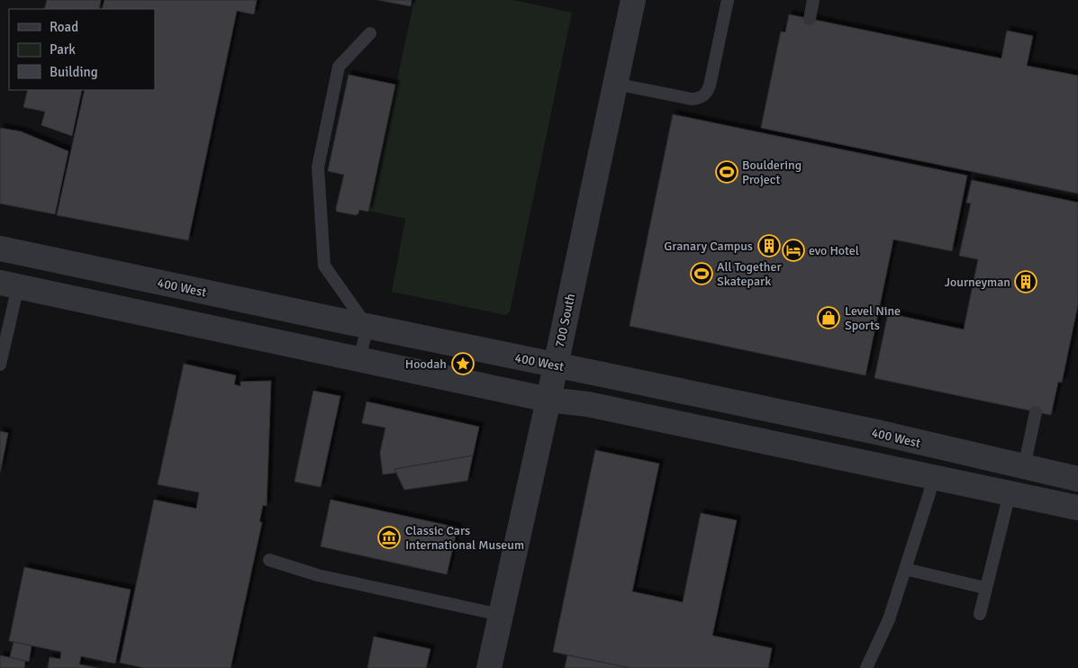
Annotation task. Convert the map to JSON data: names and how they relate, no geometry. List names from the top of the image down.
{
  "streets": {
    "street": ["400 West", "700 South"]
  },
  "crossings": [
    ["400 West", "700 South"]
  ],
  "places": {
    "sports": ["Bouldering Project", "All Together Skatepark"],
    "building": ["Granary Campus", "Journeyman"],
    "hotel": ["evo Hotel"],
    "shop": ["Level Nine Sports"],
    "place": ["Hoodah"],
    "museum": ["Classic Cars International Museum"]
  },
  "legend": ["Road", "Park", "Building"]
}
